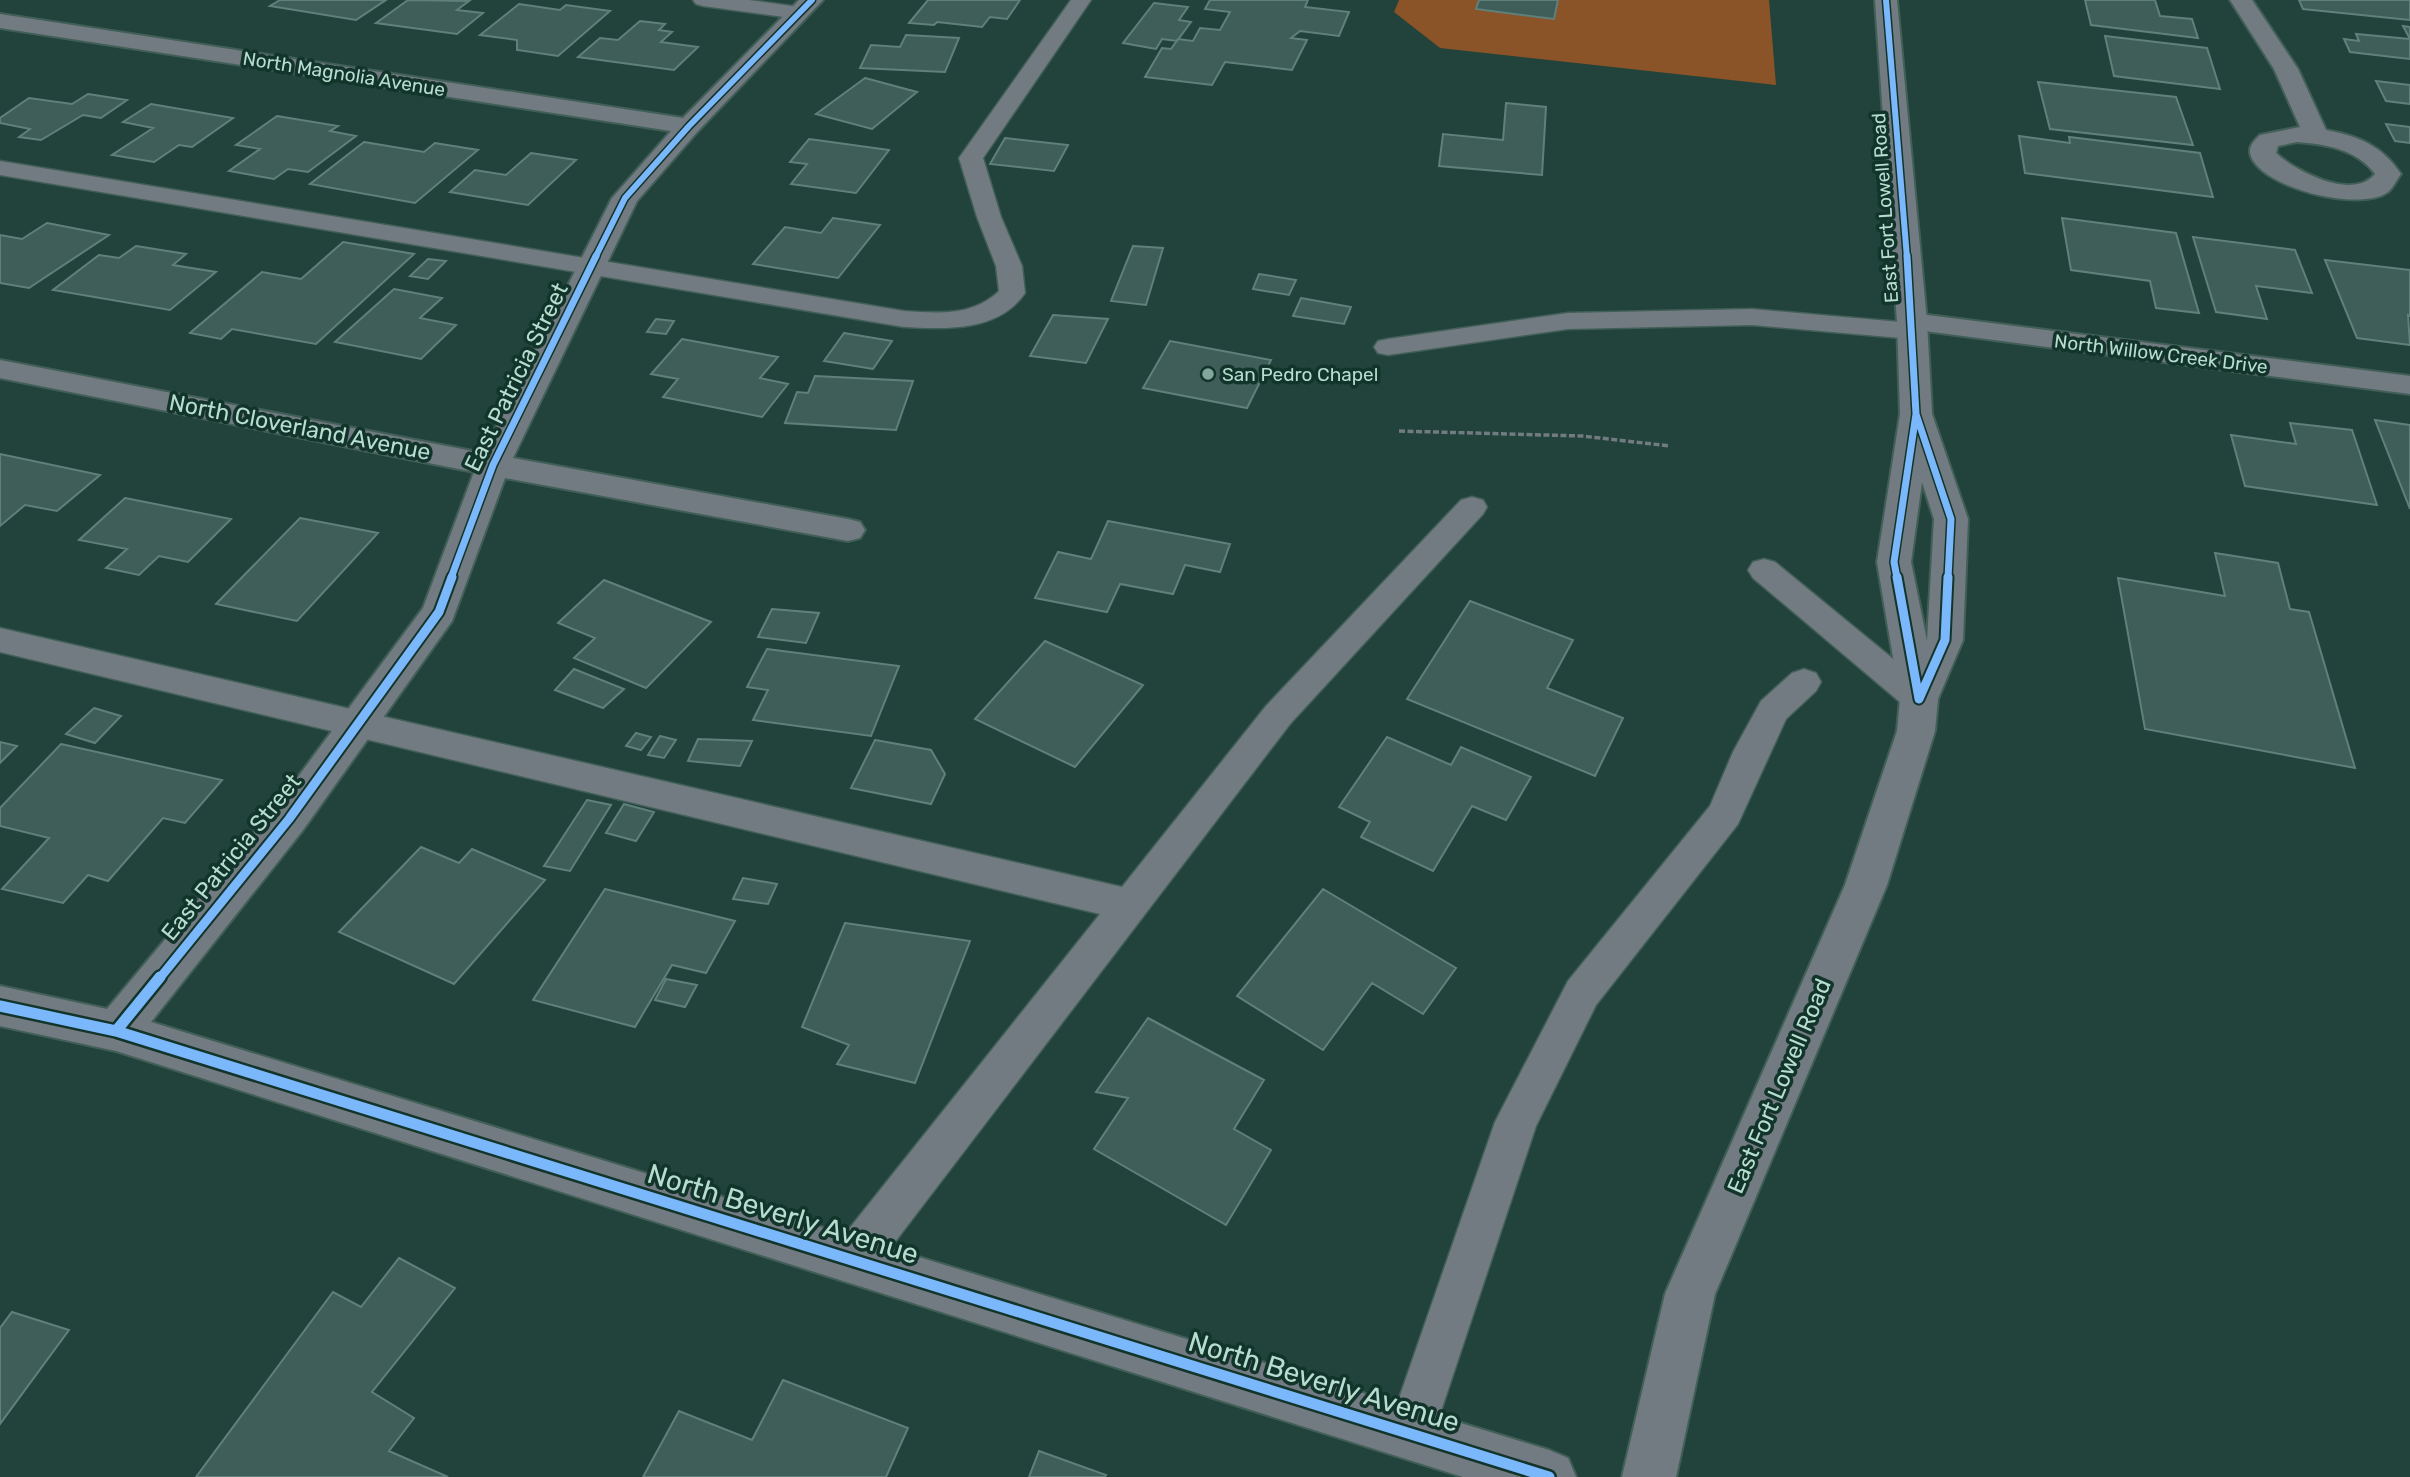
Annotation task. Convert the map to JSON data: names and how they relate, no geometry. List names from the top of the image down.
{
  "streets": {
    "street": [
      "North Magnolia Avenue",
      "East Fort Lowell Road",
      "North Willow Creek Drive",
      "East Patricia Street",
      "North Cloverland Avenue",
      "North Beverly Avenue"
    ]
  },
  "crossings": [
    ["North Magnolia Avenue", "East Patricia Street"],
    ["East Fort Lowell Road", "North Willow Creek Drive"],
    ["East Patricia Street", "North Cloverland Avenue"],
    ["East Patricia Street", "North Beverly Avenue"]
  ],
  "places": ["San Pedro Chapel"]
}
